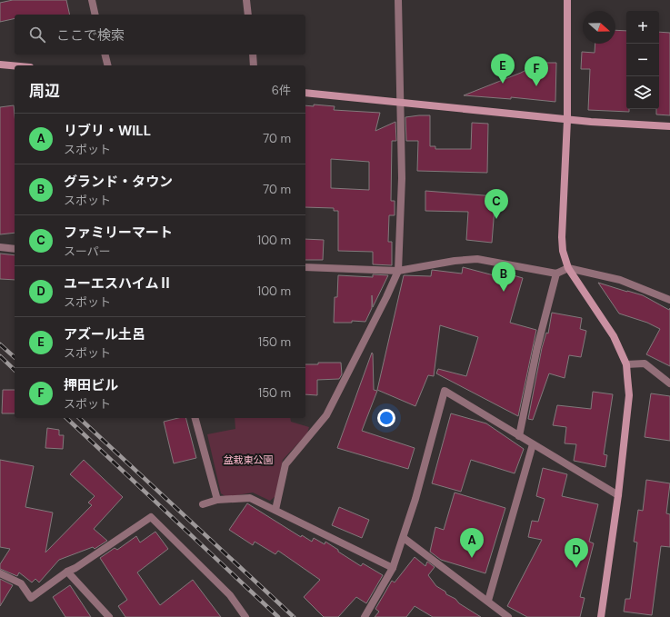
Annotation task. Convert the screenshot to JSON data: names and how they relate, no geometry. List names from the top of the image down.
{
  "parks": ["盆栽東公園"],
  "north": "right",
  "page": {
    "map_buttons": ["+", "−"],
    "search": "ここで検索",
    "pins": [
      "E",
      "F",
      "C",
      "B",
      "A",
      "D"
    ],
    "heading": ["周辺", "6件"],
    "list": [
      {
        "mark": "A",
        "name": "リブリ・WILL",
        "note": "スポット",
        "value": "70 m"
      },
      {
        "mark": "B",
        "name": "グランド・タウン",
        "note": "スポット",
        "value": "70 m"
      },
      {
        "mark": "C",
        "name": "ファミリーマート",
        "note": "スーパー",
        "value": "100 m"
      },
      {
        "mark": "D",
        "name": "ユーエスハイムⅡ",
        "note": "スポット",
        "value": "100 m"
      },
      {
        "mark": "E",
        "name": "アズール土呂",
        "note": "スポット",
        "value": "150 m"
      },
      {
        "mark": "F",
        "name": "押田ビル",
        "note": "スポット",
        "value": "150 m"
      }
    ]
  }
}
